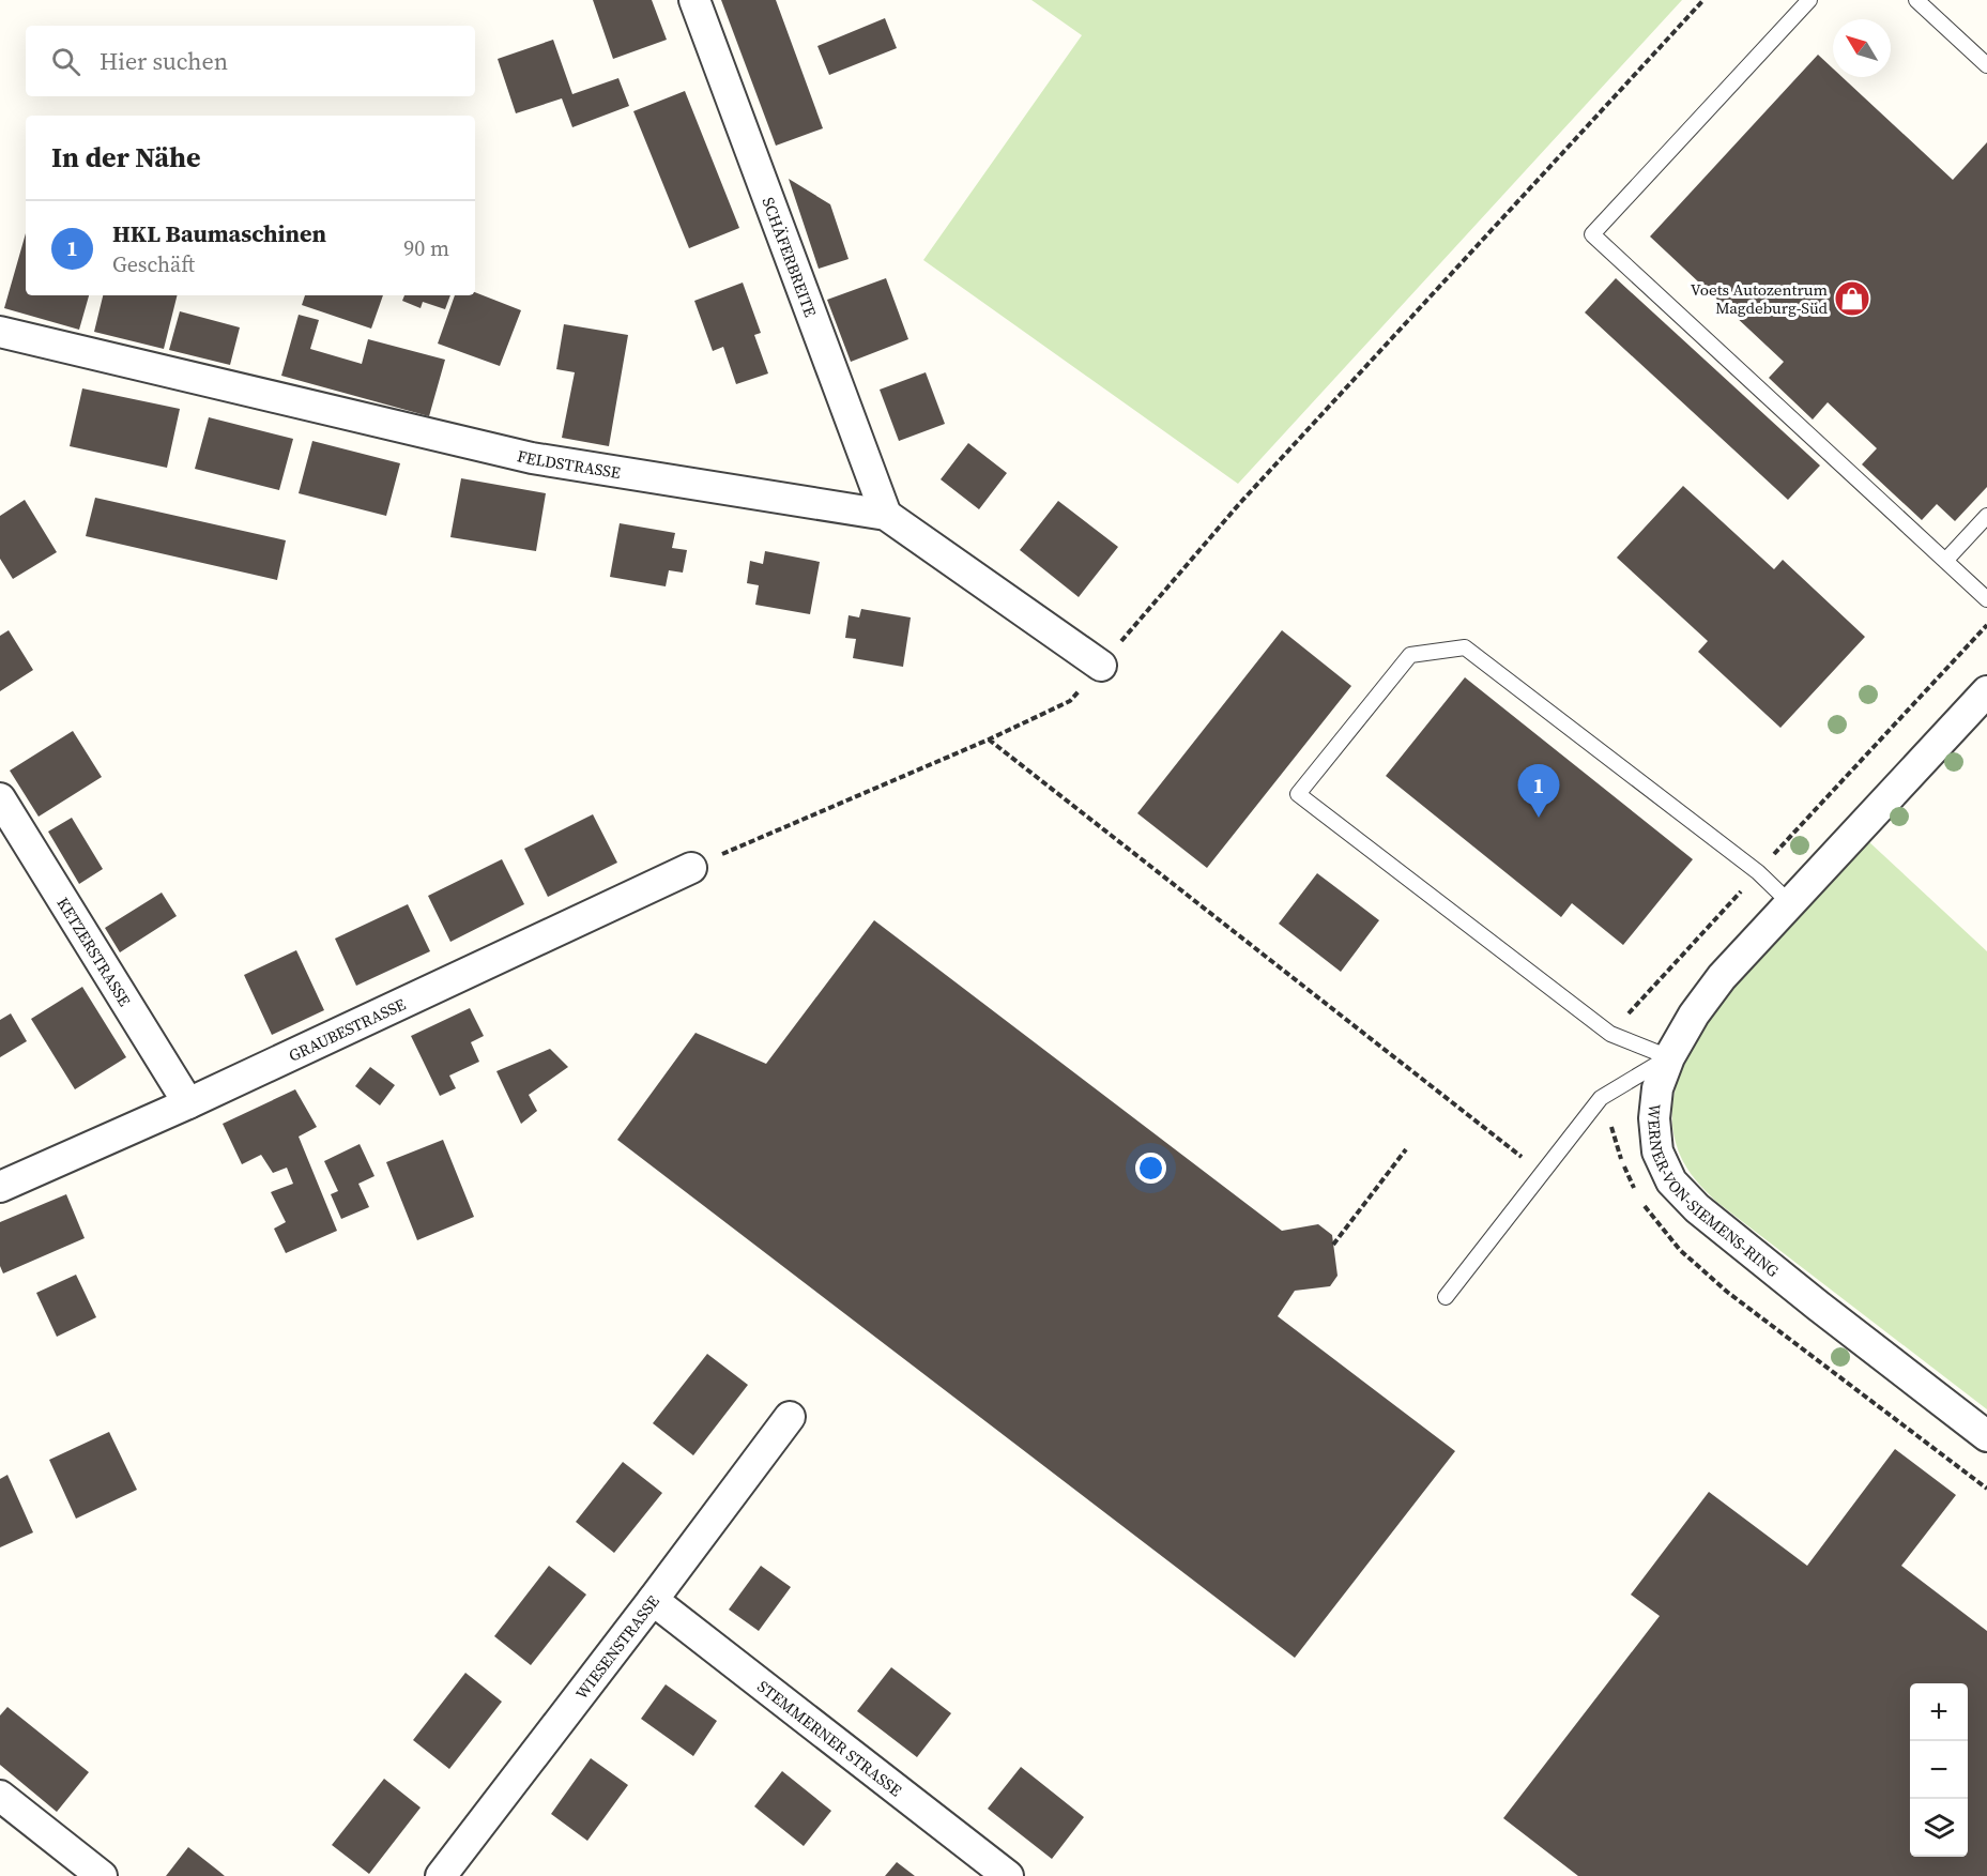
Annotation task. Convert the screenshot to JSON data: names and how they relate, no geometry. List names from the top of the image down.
{
  "streets": {
    "street": [
      "SCHÄFERBREITE",
      "FELDSTRASSE",
      "KETZERSTRASSE",
      "GRAUBESTRASSE",
      "WERNER-VON-SIEMENS-RING",
      "WIESENSTRASSE",
      "STEMMERNER STRASSE"
    ]
  },
  "crossings": [
    ["SCHÄFERBREITE", "FELDSTRASSE"],
    ["KETZERSTRASSE", "GRAUBESTRASSE"],
    ["WIESENSTRASSE", "STEMMERNER STRASSE"]
  ],
  "places": {
    "shop": ["Voets Autozentrum Magdeburg-Süd"]
  },
  "north": "top left",
  "page": {
    "search": "Hier suchen",
    "heading": "In der Nähe",
    "list": [
      {
        "mark": "1",
        "name": "HKL Baumaschinen",
        "note": "Geschäft",
        "value": "90 m"
      }
    ],
    "pins": "1",
    "map_buttons": ["+", "−"]
  }
}
